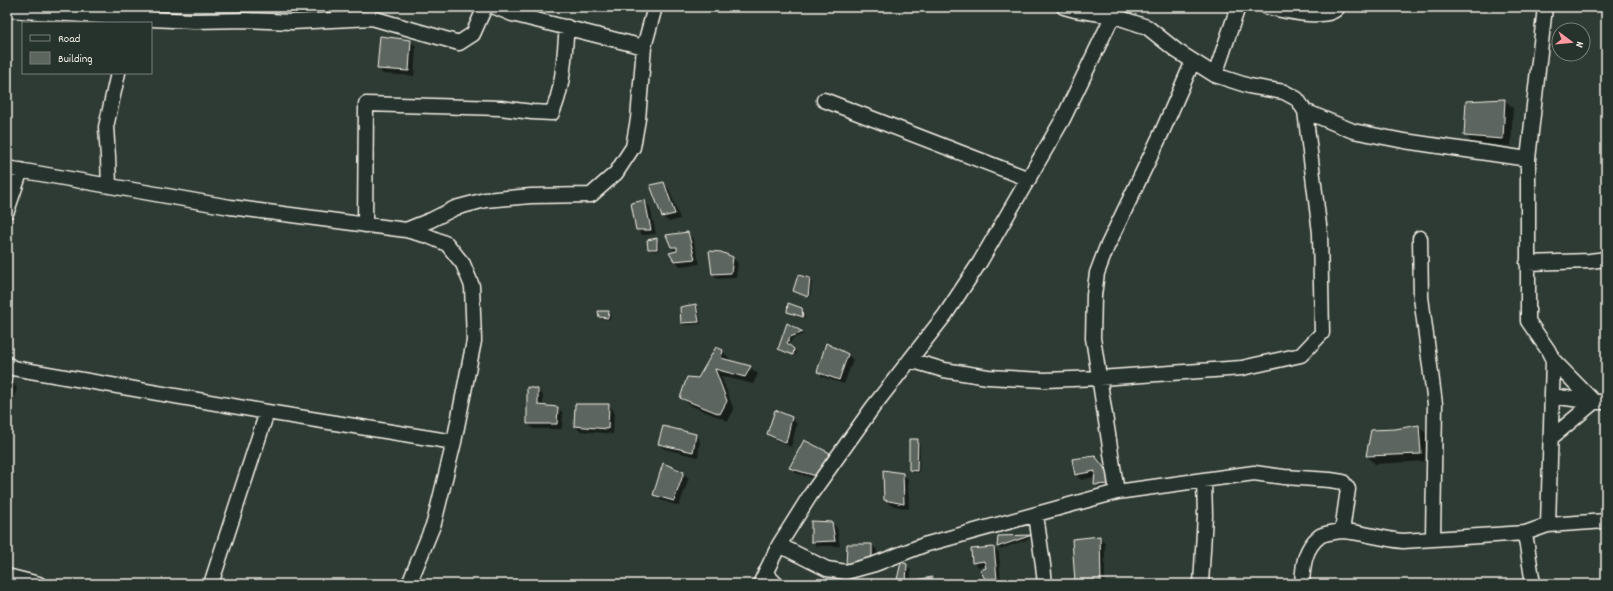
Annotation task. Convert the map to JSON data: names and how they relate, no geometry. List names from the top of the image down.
{
  "legend": ["Road", "Building"],
  "north": "right"
}
